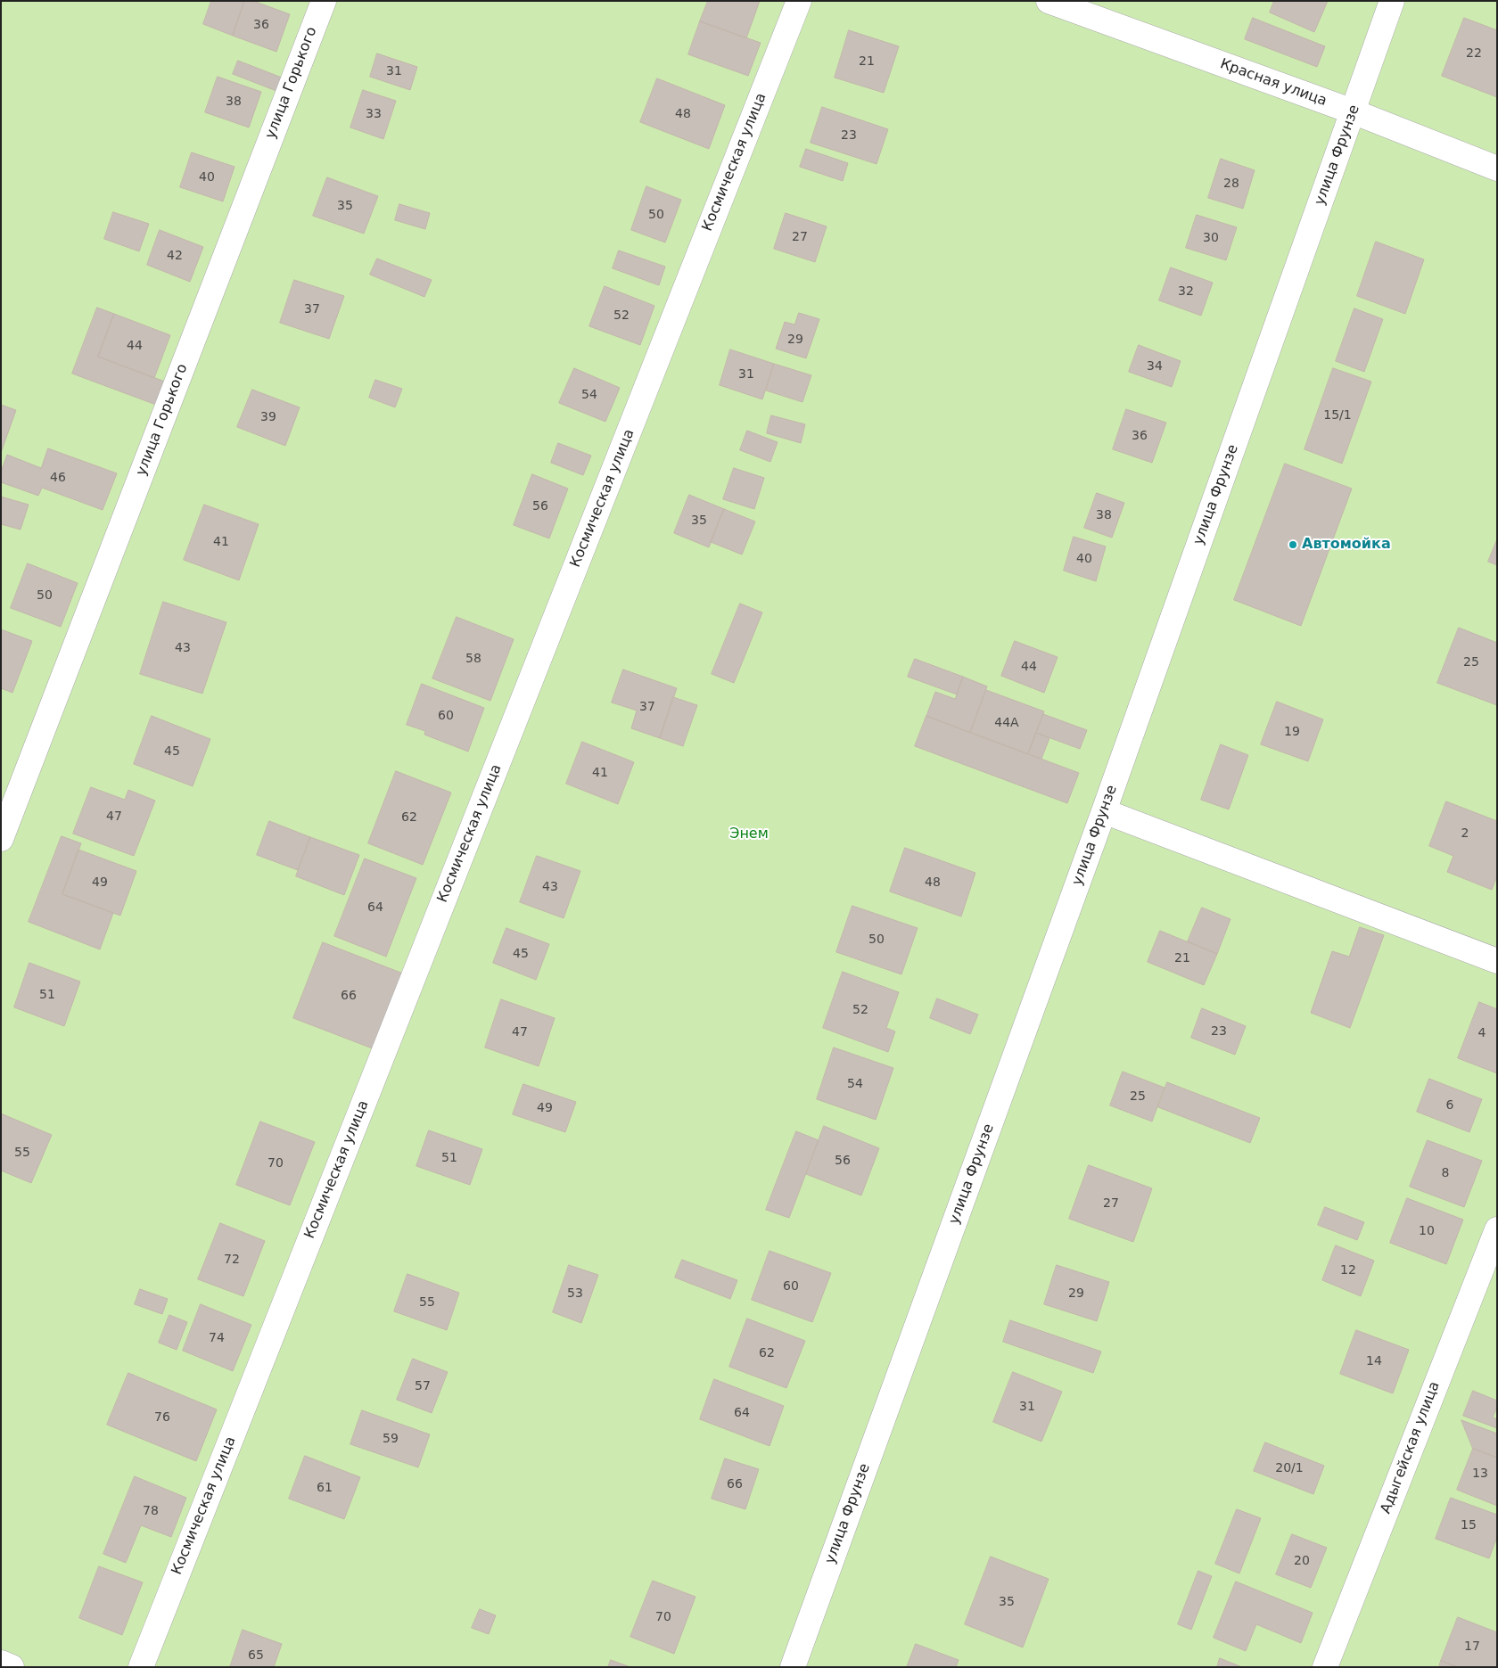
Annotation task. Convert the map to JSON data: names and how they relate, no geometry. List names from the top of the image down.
{
  "streets": {
    "street": [
      "улица Горького",
      "Красная улица",
      "улица Фрунзе",
      "Космическая улица",
      "Адыгейская улица"
    ]
  },
  "crossings": [
    ["Красная улица", "улица Фрунзе"]
  ],
  "parks": ["Энем"],
  "places": ["Автомойка"],
  "house_numbers": [
    "36",
    "22",
    "21",
    "31",
    "38",
    "33",
    "48",
    "23",
    "40",
    "28",
    "35",
    "50",
    "27",
    "30",
    "42",
    "32",
    "37",
    "52",
    "29",
    "44",
    "34",
    "31",
    "54",
    "15/1",
    "39",
    "36",
    "46",
    "56",
    "38",
    "35",
    "41",
    "40",
    "50",
    "43",
    "58",
    "25",
    "44",
    "37",
    "60",
    "44А",
    "19",
    "45",
    "41",
    "47",
    "62",
    "2",
    "49",
    "48",
    "43",
    "64",
    "50",
    "45",
    "21",
    "51",
    "66",
    "52",
    "23",
    "47",
    "4",
    "54",
    "25",
    "6",
    "49",
    "55",
    "51",
    "56",
    "70",
    "8",
    "27",
    "10",
    "72",
    "12",
    "60",
    "53",
    "29",
    "55",
    "74",
    "62",
    "14",
    "57",
    "31",
    "64",
    "76",
    "59",
    "20/1",
    "13",
    "66",
    "61",
    "78",
    "15",
    "20",
    "35",
    "70",
    "17",
    "65"
  ]
}
